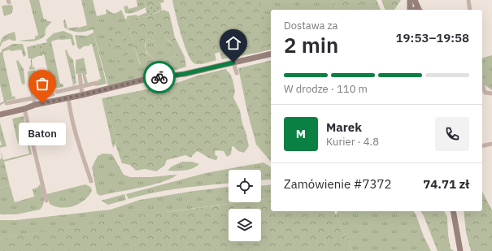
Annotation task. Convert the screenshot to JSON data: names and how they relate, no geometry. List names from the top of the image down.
{
  "places": ["Baton"],
  "page": {
    "heading": ["2 min", "Dostawa za", "19:53–19:58"],
    "panel": [
      "Marek",
      "Kurier · 4.8",
      "Zamówienie #7372",
      "74.71 zł"
    ],
    "bar": "W drodze · 110 m",
    "round": "M",
    "bubble": "Baton"
  }
}
